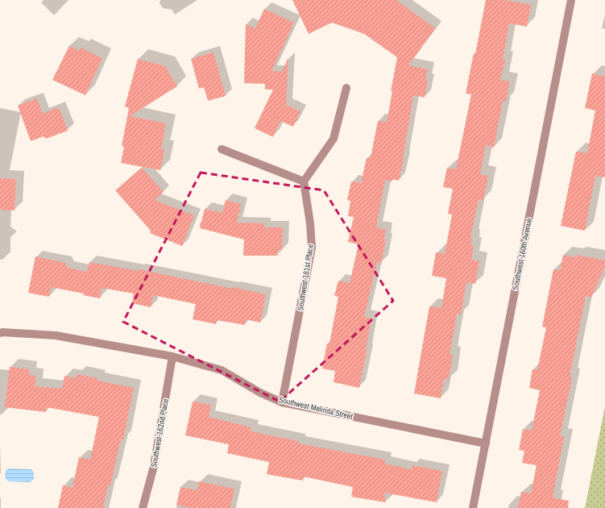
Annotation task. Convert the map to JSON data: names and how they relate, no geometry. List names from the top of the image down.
{
  "streets": {
    "street": [
      "Southwest 160th Avenue",
      "Southwest 161st Place",
      "Southwest Melinda Street",
      "Southwest 162nd Place"
    ]
  },
  "crossings": [
    ["Southwest 160th Avenue", "Southwest Melinda Street"],
    ["Southwest 161st Place", "Southwest Melinda Street"],
    ["Southwest Melinda Street", "Southwest 162nd Place"]
  ]
}
